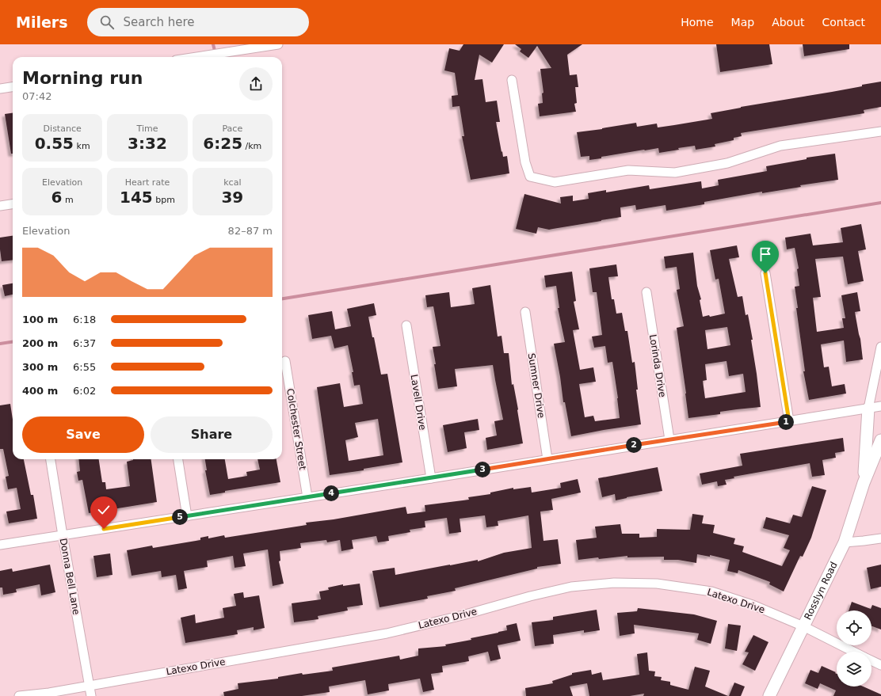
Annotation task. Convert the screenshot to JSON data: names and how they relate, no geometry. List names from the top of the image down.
{
  "streets": {
    "street": [
      "Lorinda Drive",
      "Sumner Drive",
      "Lavell Drive",
      "Colchester Street",
      "Donna Bell Lane",
      "Rosslyn Road",
      "Latexo Drive"
    ]
  },
  "crossings": [
    ["Donna Bell Lane", "Latexo Drive"],
    ["Rosslyn Road", "Latexo Drive"]
  ],
  "page": {
    "header": "Milers",
    "search": "Search here",
    "nav": [
      "Home",
      "Map",
      "About",
      "Contact"
    ],
    "heading": ["Morning run", "07:42"],
    "stats": [
      ["Distance", "0.55 km"],
      ["Time", "3:32"],
      ["Pace", "6:25 /km"],
      ["Elevation", "6 m"],
      ["Heart rate", "145 bpm"],
      ["kcal", "39"]
    ],
    "chart": ["Elevation", "82–87 m"],
    "list": [
      {
        "name": "100 m",
        "note": "6:18"
      },
      {
        "name": "200 m",
        "note": "6:37"
      },
      {
        "name": "300 m",
        "note": "6:55"
      },
      {
        "name": "400 m",
        "note": "6:02"
      }
    ],
    "buttons": ["Save", "Share"],
    "pins": [
      "1",
      "2",
      "3",
      "4",
      "5"
    ]
  }
}
